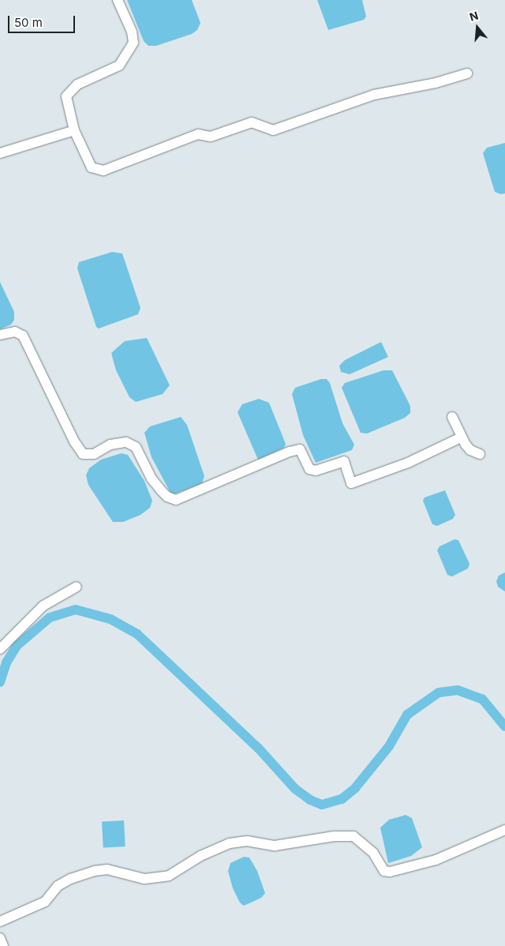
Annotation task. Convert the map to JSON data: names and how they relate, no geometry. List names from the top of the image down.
{
  "scale_bar": "50 m",
  "north": "top"
}
